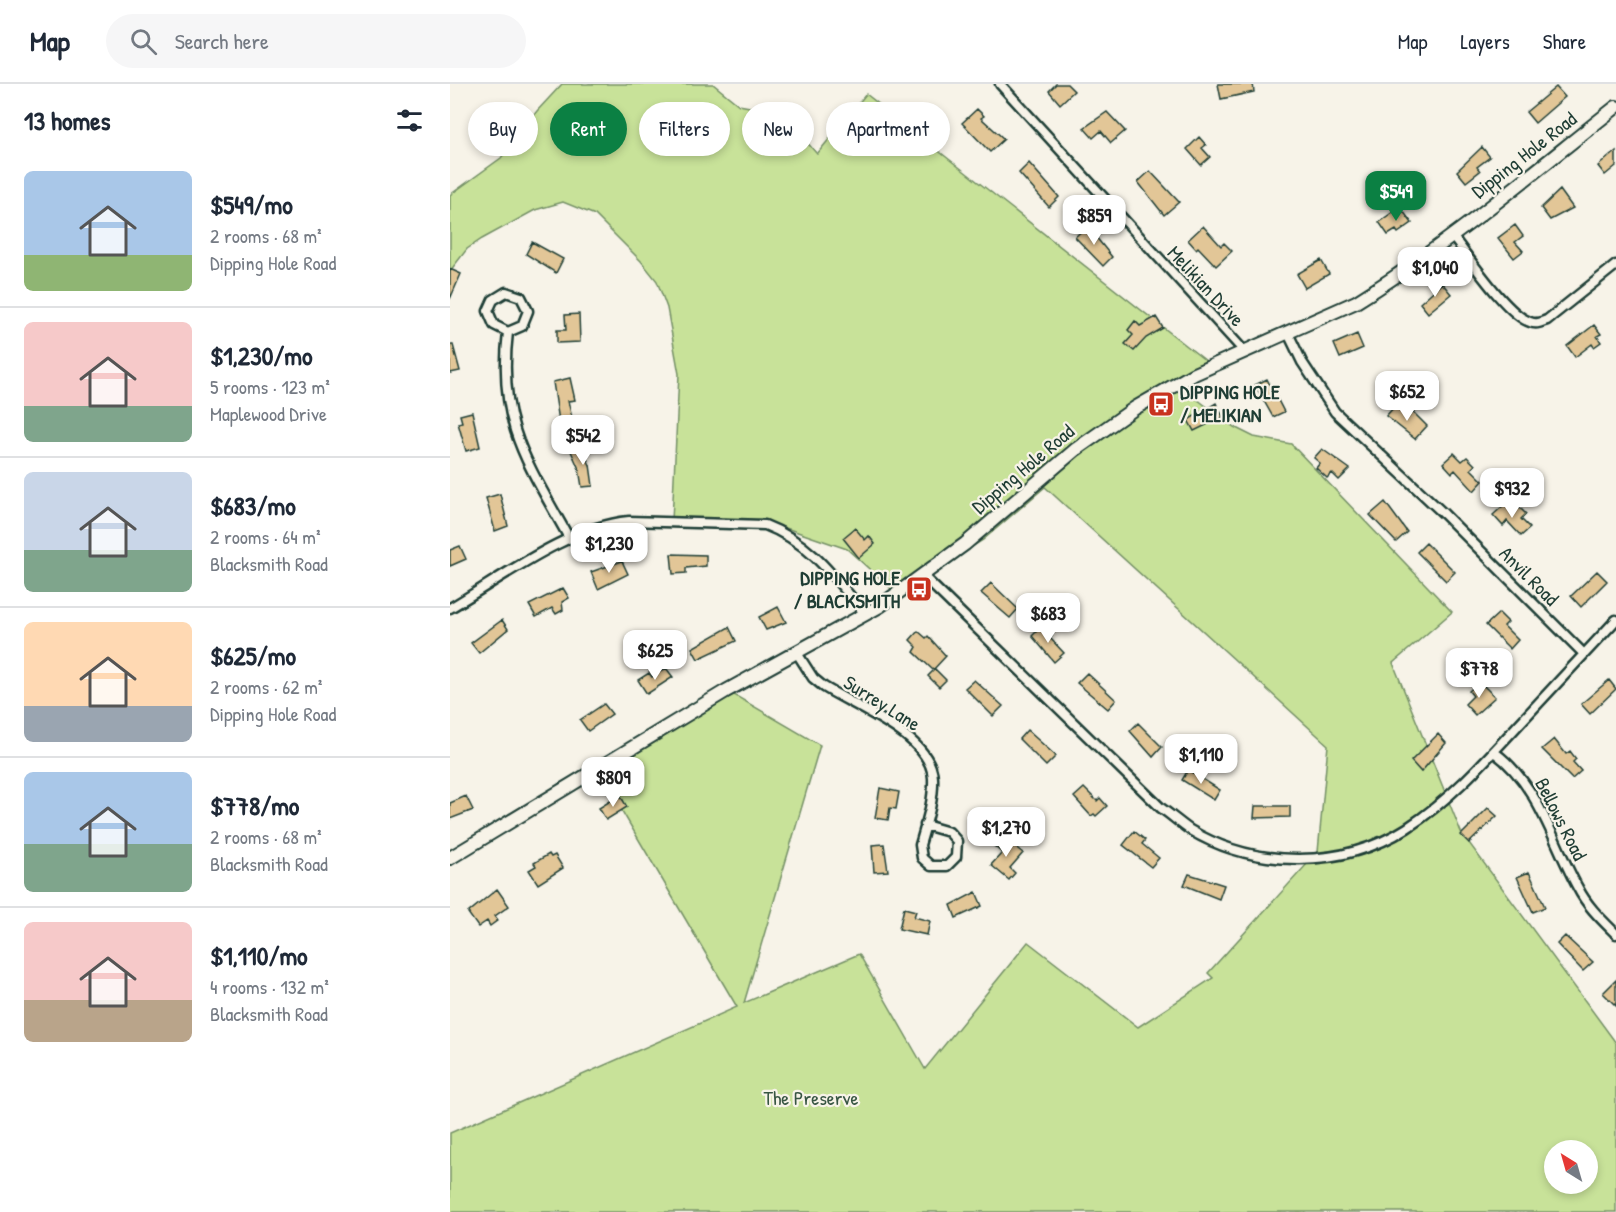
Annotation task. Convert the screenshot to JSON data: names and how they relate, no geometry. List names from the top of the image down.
{
  "streets": {
    "main road": ["Dipping Hole Road"],
    "street": [
      "Melikian Drive",
      "Anvil Road",
      "Surrey Lane",
      "Bellows Road"
    ]
  },
  "crossings": [
    ["Dipping Hole Road", "Melikian Drive"],
    ["Dipping Hole Road", "Anvil Road"],
    ["Dipping Hole Road", "Surrey Lane"]
  ],
  "parks": ["The Preserve"],
  "places": {
    "bus stop": ["DIPPING HOLE / MELIKIAN", "DIPPING HOLE / BLACKSMITH"]
  },
  "north": "top left",
  "page": {
    "header": "Map",
    "search": "Search here",
    "nav": ["Map", "Layers", "Share"],
    "heading": "13 homes",
    "chip": [
      "Buy",
      "Rent",
      "Filters",
      "New",
      "Apartment"
    ],
    "list": [
      {
        "name": "$549/mo",
        "note": "2 rooms · 68 m² · Dipping Hole Road"
      },
      {
        "name": "$1,230/mo",
        "note": "5 rooms · 123 m² · Maplewood Drive"
      },
      {
        "name": "$683/mo",
        "note": "2 rooms · 64 m² · Blacksmith Road"
      },
      {
        "name": "$625/mo",
        "note": "2 rooms · 62 m² · Dipping Hole Road"
      },
      {
        "name": "$778/mo",
        "note": "2 rooms · 68 m² · Blacksmith Road"
      },
      {
        "name": "$1,110/mo",
        "note": "4 rooms · 132 m² · Blacksmith Road"
      }
    ],
    "price": [
      "$549",
      "$859",
      "$1,040",
      "$652",
      "$542",
      "$932",
      "$1,230",
      "$683",
      "$625",
      "$778",
      "$1,110",
      "$809",
      "$1,270"
    ]
  }
}
